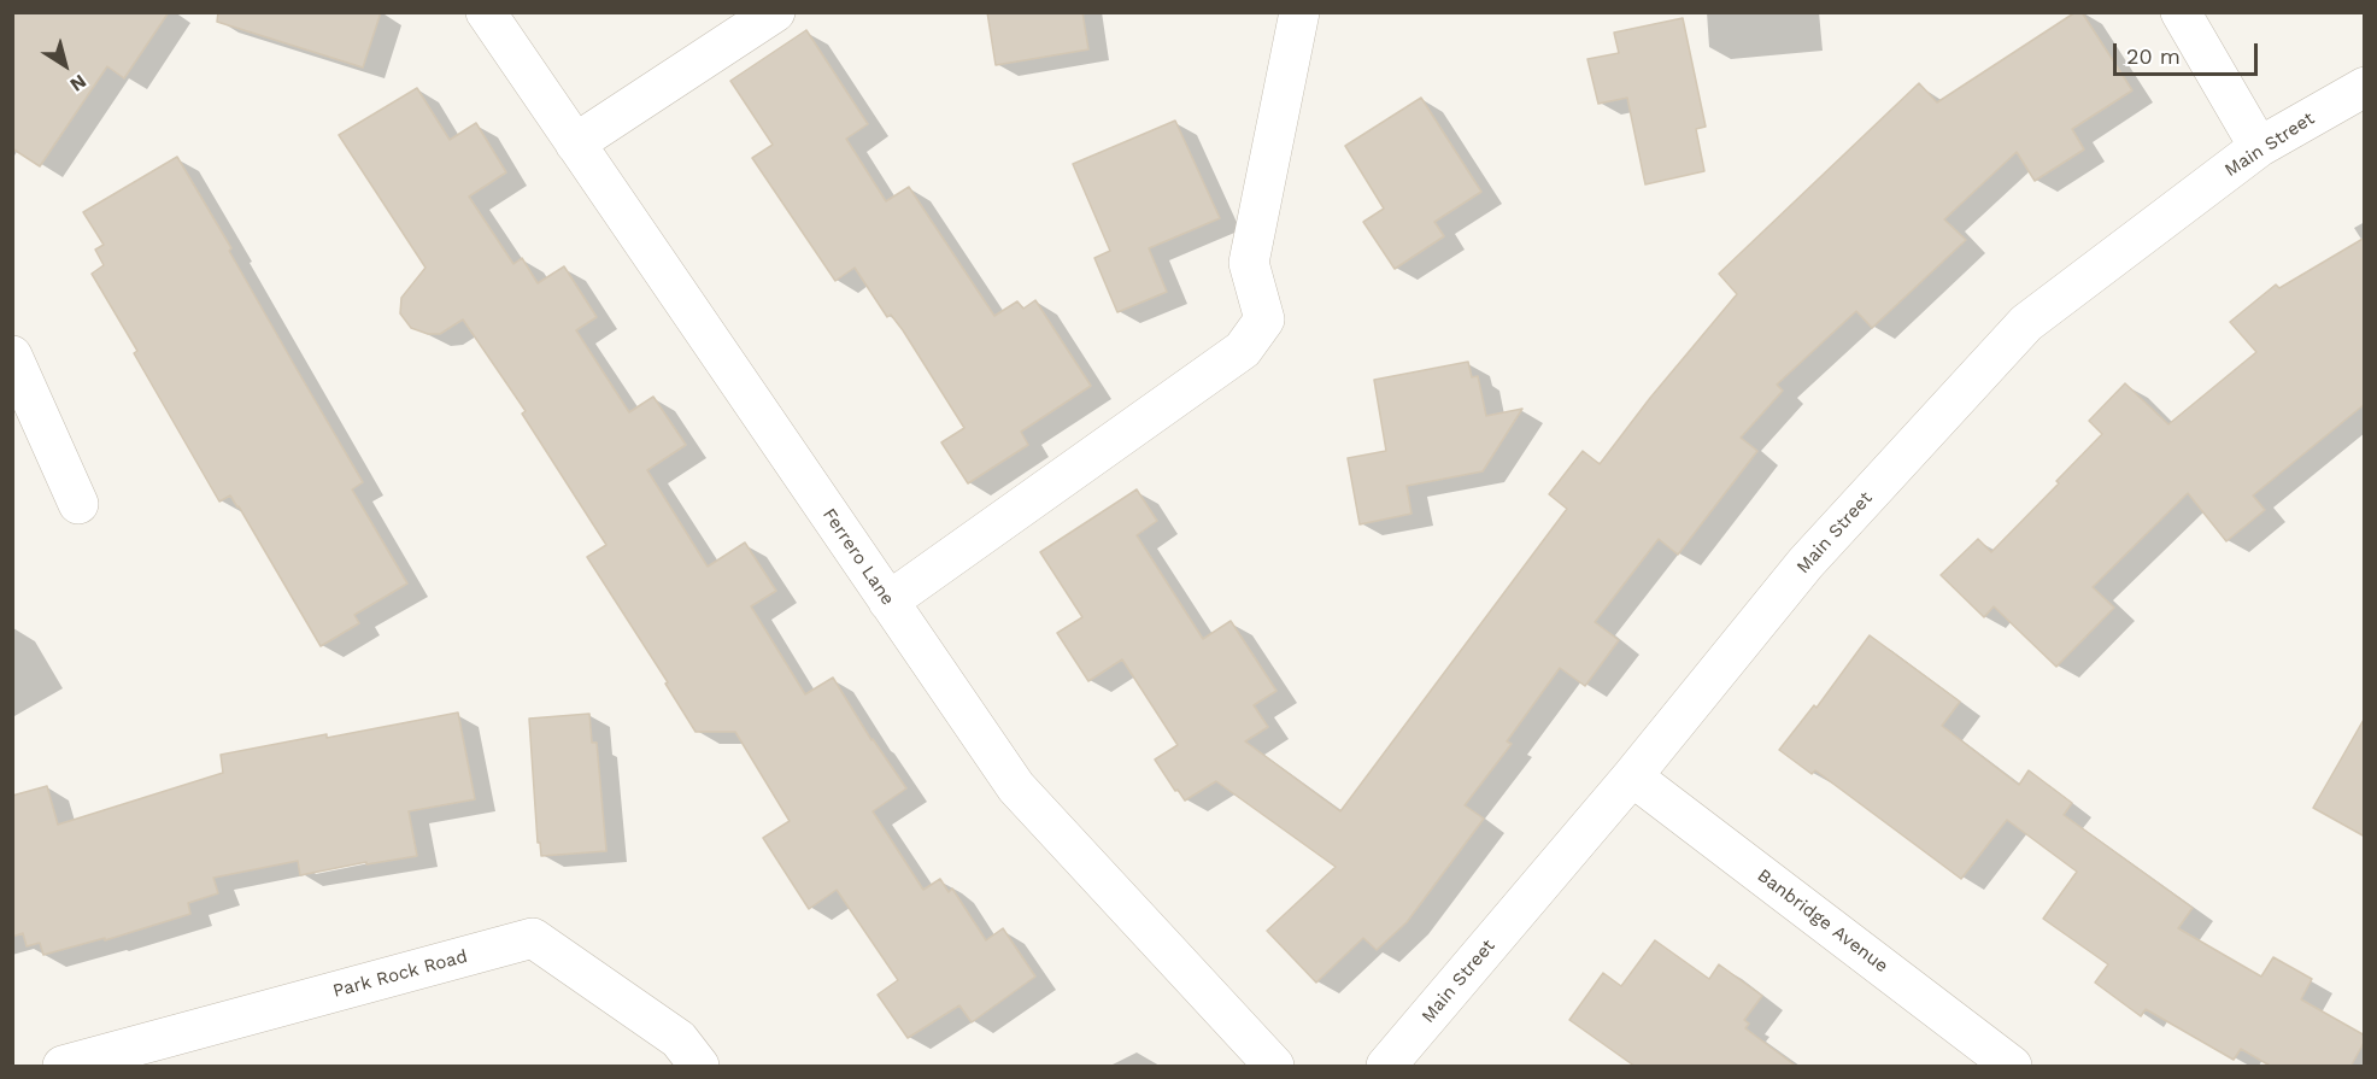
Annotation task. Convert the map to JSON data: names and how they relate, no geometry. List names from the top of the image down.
{
  "streets": {
    "street": [
      "Main Street",
      "Ferrero Lane",
      "Banbridge Avenue",
      "Park Rock Road"
    ]
  },
  "crossings": [
    ["Main Street", "Banbridge Avenue"]
  ],
  "scale_bar": "20 m",
  "north": "bottom right"
}
